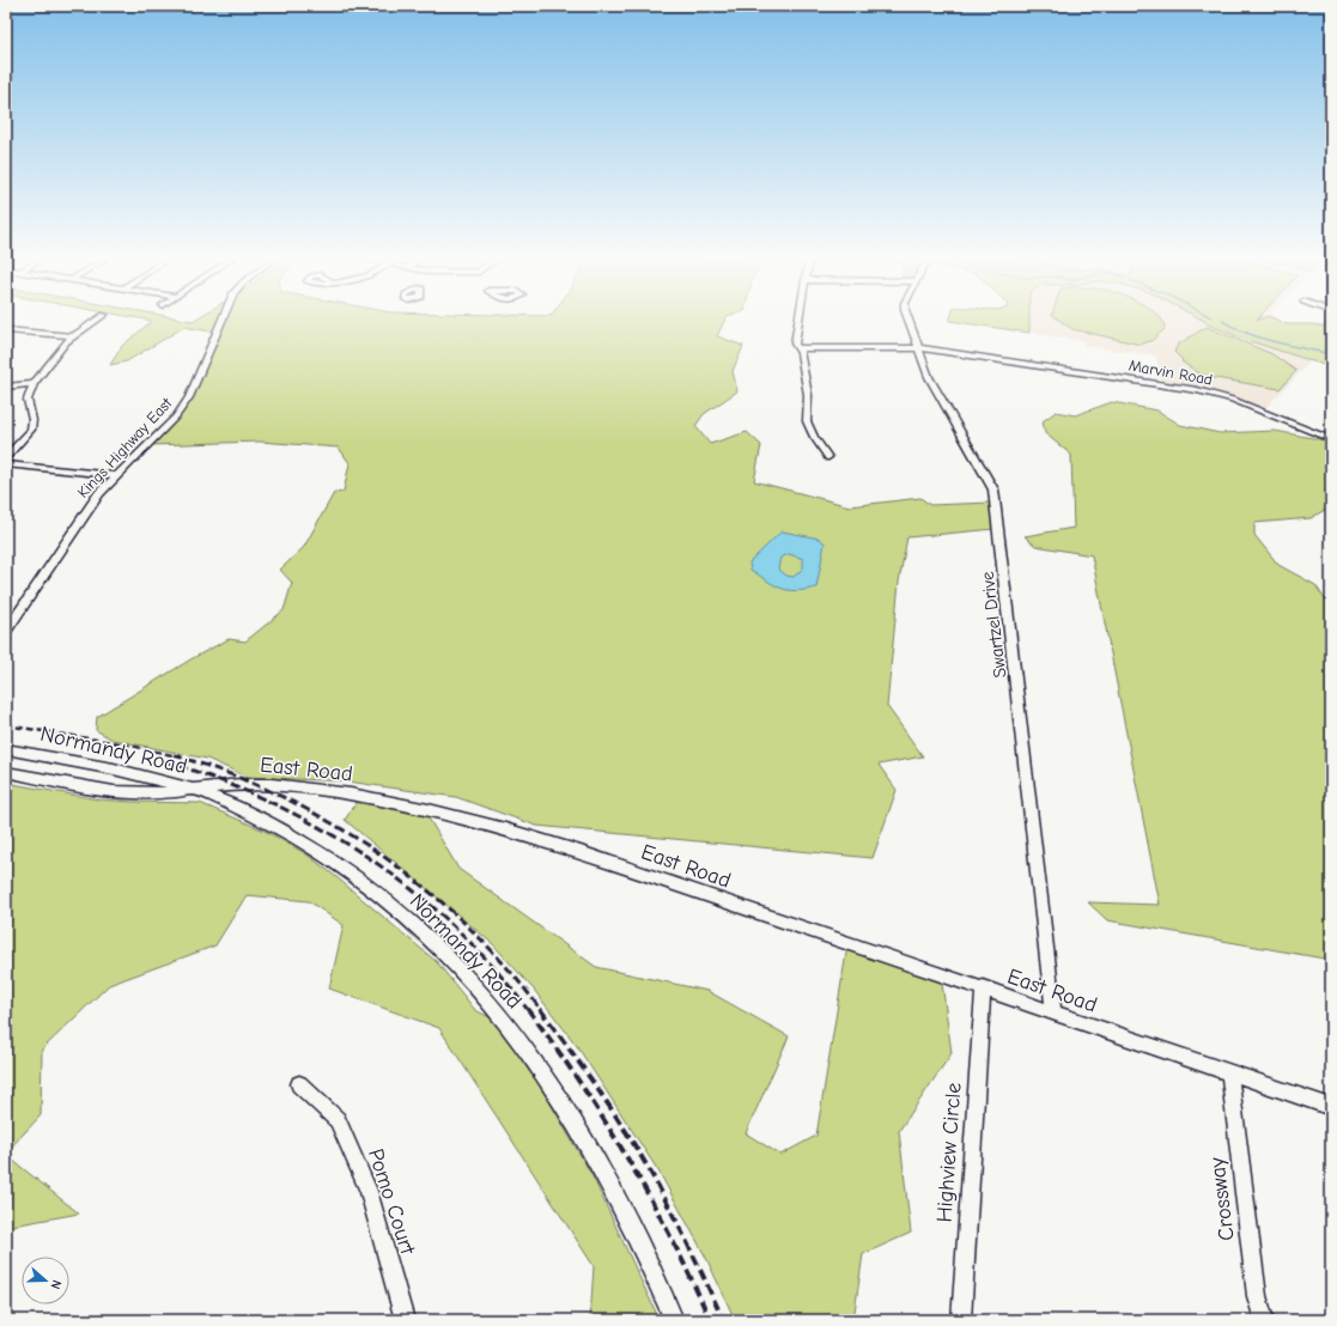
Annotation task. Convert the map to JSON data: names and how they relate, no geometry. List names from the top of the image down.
{
  "streets": {
    "street": [
      "Marvin Road",
      "Kings Highway East",
      "Swartzel Drive",
      "Normandy Road",
      "East Road",
      "Highview Circle",
      "Crossway",
      "Pomo Court"
    ]
  },
  "crossings": [
    ["Marvin Road", "Swartzel Drive"],
    ["Swartzel Drive", "East Road"],
    ["Normandy Road", "East Road"],
    ["East Road", "Highview Circle"],
    ["East Road", "Crossway"]
  ],
  "north": "right"
}
